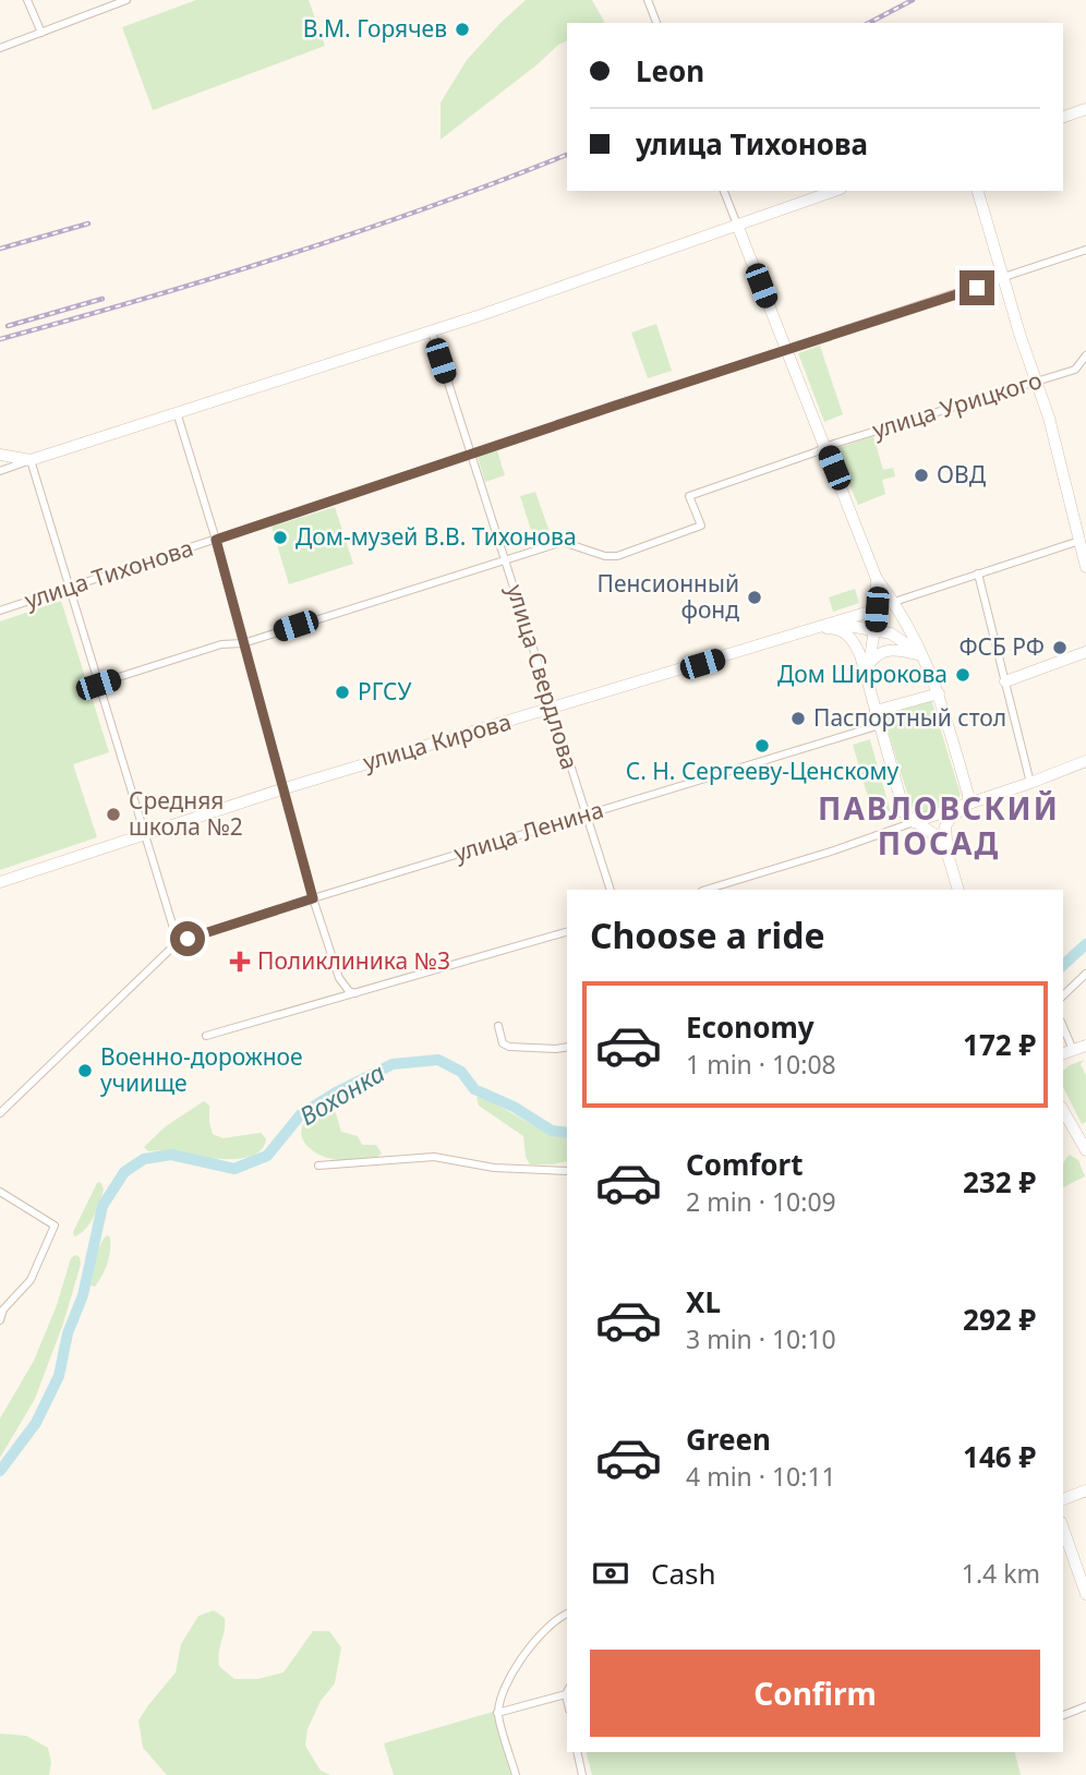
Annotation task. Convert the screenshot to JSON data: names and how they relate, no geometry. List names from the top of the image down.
{
  "streets": {
    "street": [
      "улица Урицкого",
      "улица Тихонова",
      "улица Свердлова",
      "улица Кирова",
      "улица Ленина"
    ]
  },
  "crossings": [
    ["улица Урицкого", "улица Свердлова"],
    ["улица Тихонова", "улица Свердлова"],
    ["улица Свердлова", "улица Кирова"],
    ["улица Свердлова", "улица Ленина"]
  ],
  "districts": ["ПАВЛОВСКИЙ ПОСАД"],
  "water": ["Вохонка"],
  "places": {
    "other": [
      "В.М. Горячев",
      "ОВД",
      "Дом-музей В.В. Тихонова",
      "Пенсионный фонд",
      "ФСБ РФ",
      "Дом Широкова",
      "РГСУ",
      "Паспортный стол",
      "С. Н. Сергееву-Ценскому",
      "Средняя школа №2",
      "Военно-дорожное учиище"
    ],
    "health": ["Поликлиника №3"]
  },
  "page": {
    "banner": ["Leon", "улица Тихонова"],
    "heading": "Choose a ride",
    "list": [
      {
        "name": "Economy",
        "note": "1 min · 10:08",
        "value": "172 ₽"
      },
      {
        "name": "Comfort",
        "note": "2 min · 10:09",
        "value": "232 ₽"
      },
      {
        "name": "XL",
        "note": "3 min · 10:10",
        "value": "292 ₽"
      },
      {
        "name": "Green",
        "note": "4 min · 10:11",
        "value": "146 ₽"
      }
    ],
    "pay": ["Cash", "1.4 km"],
    "buttons": "Confirm"
  }
}
